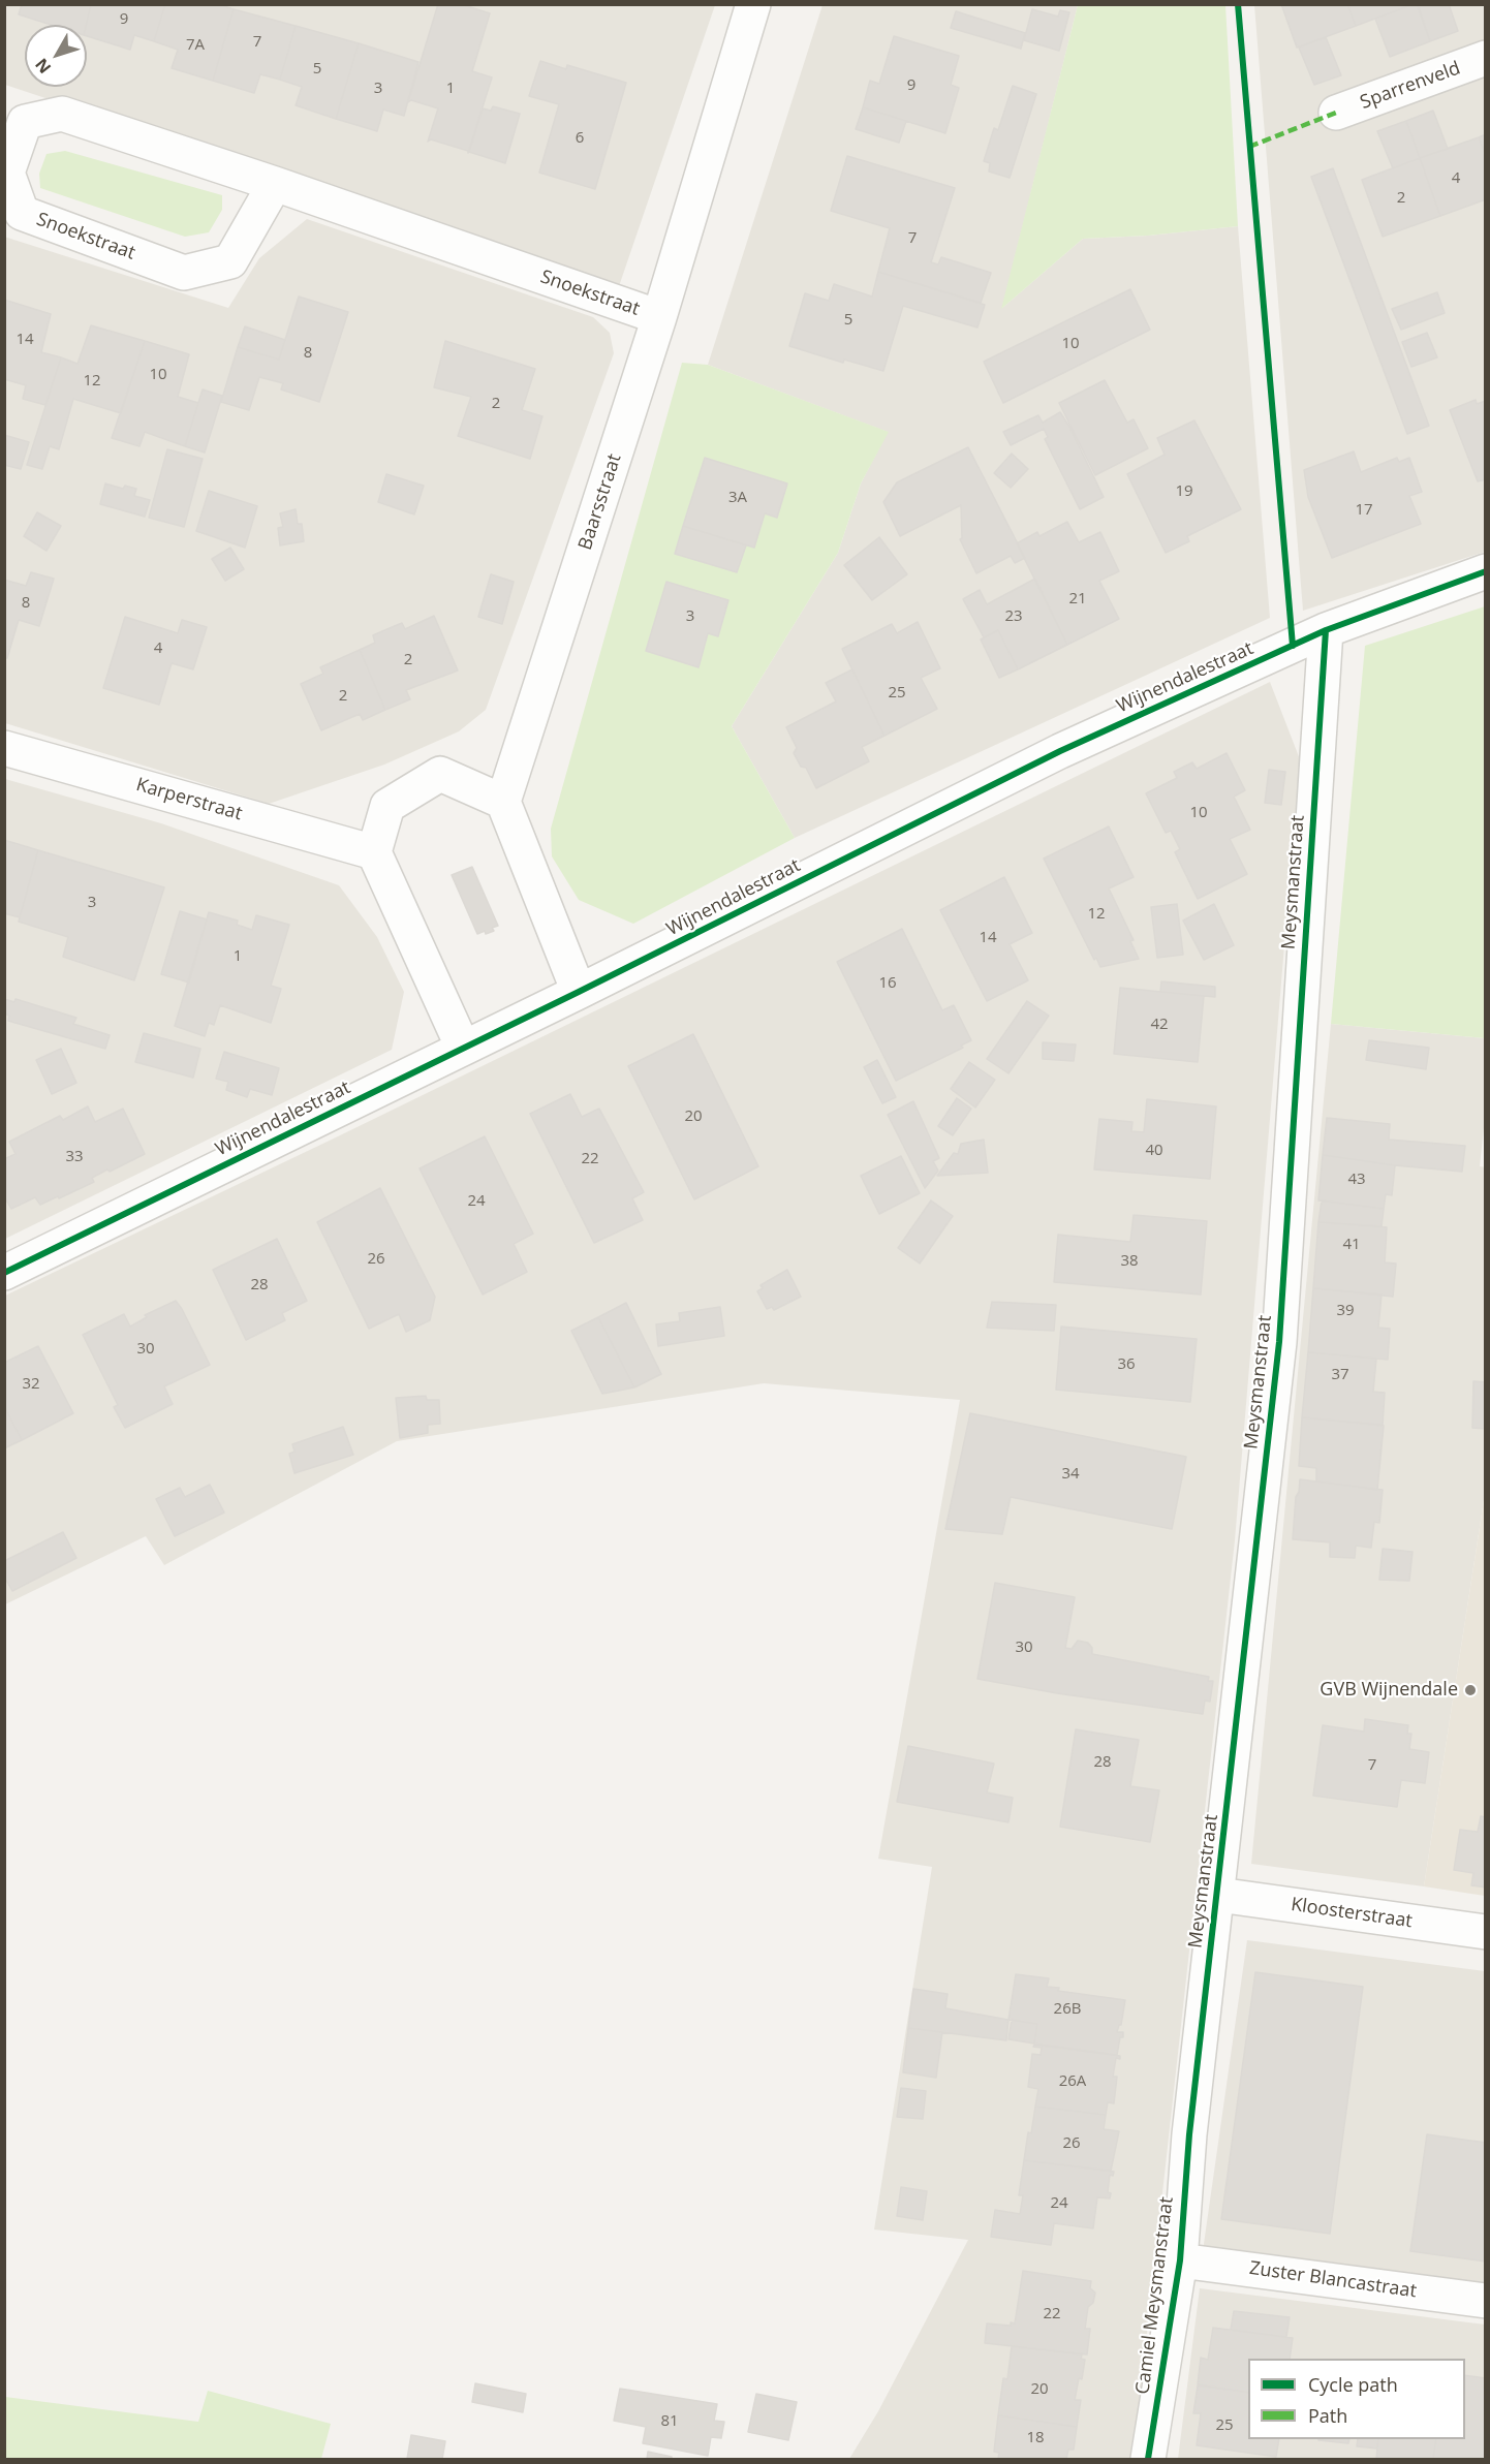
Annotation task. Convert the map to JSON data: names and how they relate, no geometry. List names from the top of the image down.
{
  "streets": {
    "street": [
      "Sparrenveld",
      "Snoekstraat",
      "Baarsstraat",
      "Wijnendalestraat",
      "Karperstraat",
      "Meysmanstraat",
      "Kloosterstraat",
      "Zuster Blancastraat",
      "Camiel Meysmanstraat"
    ]
  },
  "crossings": [
    ["Snoekstraat", "Baarsstraat"],
    ["Wijnendalestraat", "Meysmanstraat"],
    ["Meysmanstraat", "Kloosterstraat"],
    ["Meysmanstraat", "Camiel Meysmanstraat"],
    ["Zuster Blancastraat", "Camiel Meysmanstraat"]
  ],
  "places": ["GVB Wijnendale"],
  "house_numbers": [
    "9",
    "7",
    "7A",
    "5",
    "9",
    "3",
    "1",
    "6",
    "4",
    "2",
    "7",
    "5",
    "14",
    "10",
    "8",
    "10",
    "12",
    "2",
    "19",
    "3A",
    "17",
    "21",
    "8",
    "3",
    "23",
    "4",
    "2",
    "25",
    "2",
    "10",
    "3",
    "12",
    "14",
    "1",
    "16",
    "42",
    "20",
    "40",
    "33",
    "22",
    "43",
    "24",
    "41",
    "26",
    "38",
    "28",
    "39",
    "30",
    "36",
    "37",
    "32",
    "34",
    "30",
    "28",
    "7",
    "26B",
    "26A",
    "26",
    "24",
    "22",
    "20",
    "81",
    "25",
    "18"
  ],
  "legend": ["Cycle path", "Path"],
  "north": "bottom left"
}
